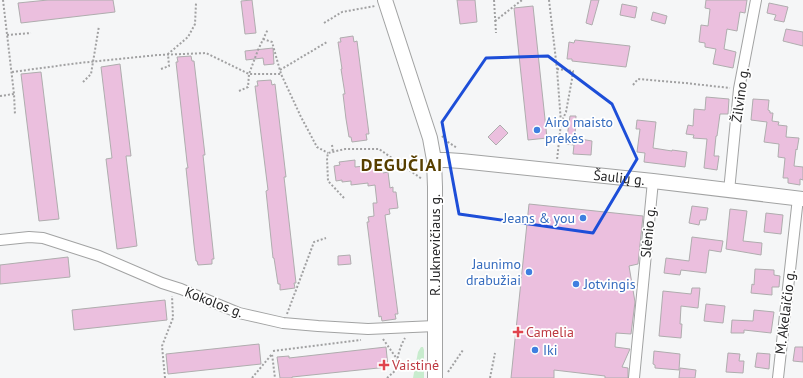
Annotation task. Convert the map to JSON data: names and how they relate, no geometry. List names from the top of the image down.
{
  "streets": {
    "street": [
      "Žilvino g.",
      "Šaulių g.",
      "Slėnio g.",
      "R. Juknevičiaus g.",
      "Kokolos g.",
      "M. Akelaičio g."
    ]
  },
  "crossings": [
    ["Žilvino g.", "Šaulių g."],
    ["Šaulių g.", "Slėnio g."],
    ["Šaulių g.", "R. Juknevičiaus g."],
    ["Šaulių g.", "M. Akelaičio g."],
    ["R. Juknevičiaus g.", "Kokolos g."]
  ],
  "districts": ["DEGUČIAI"],
  "places": {
    "other": [
      "Airo maisto prekės",
      "Jeans & you",
      "Jaunimo drabužiai",
      "Jotvingis",
      "Iki"
    ],
    "health": ["Camelia", "Vaistinė"]
  }
}
